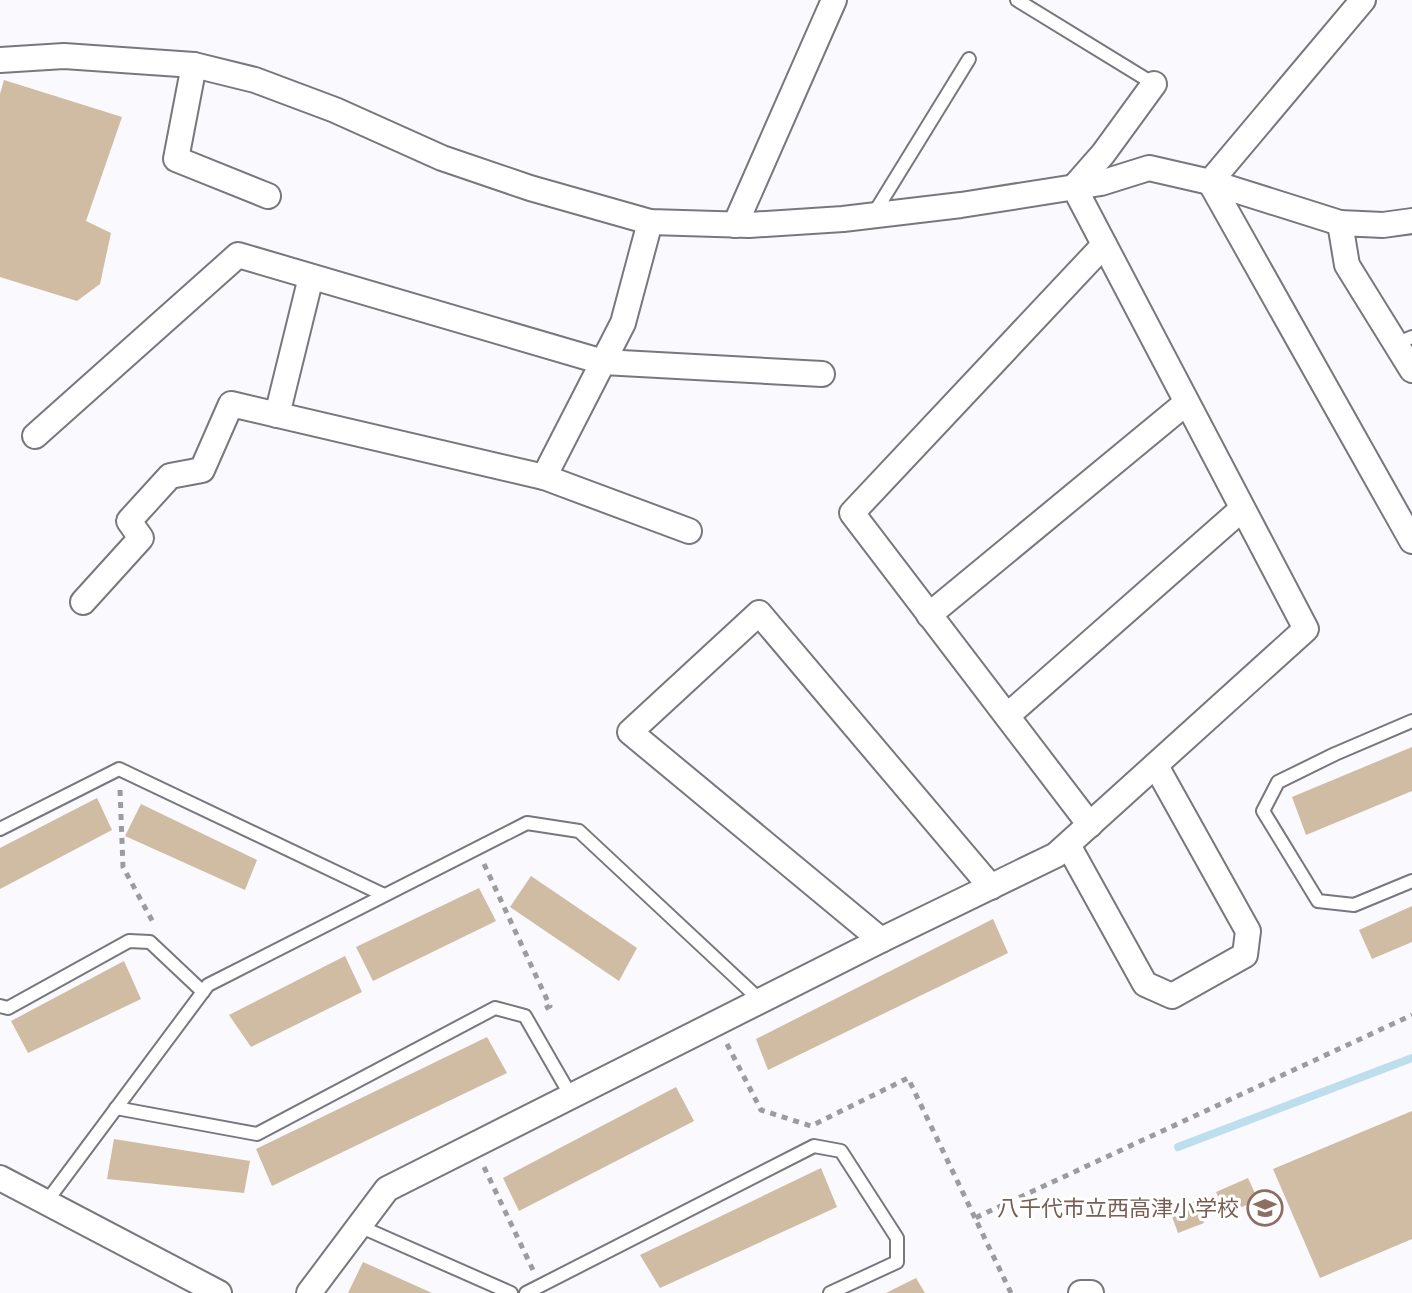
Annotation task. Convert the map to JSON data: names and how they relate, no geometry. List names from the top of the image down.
{
  "places": {
    "school or university": ["八千代市立西高津小学校"]
  }
}
